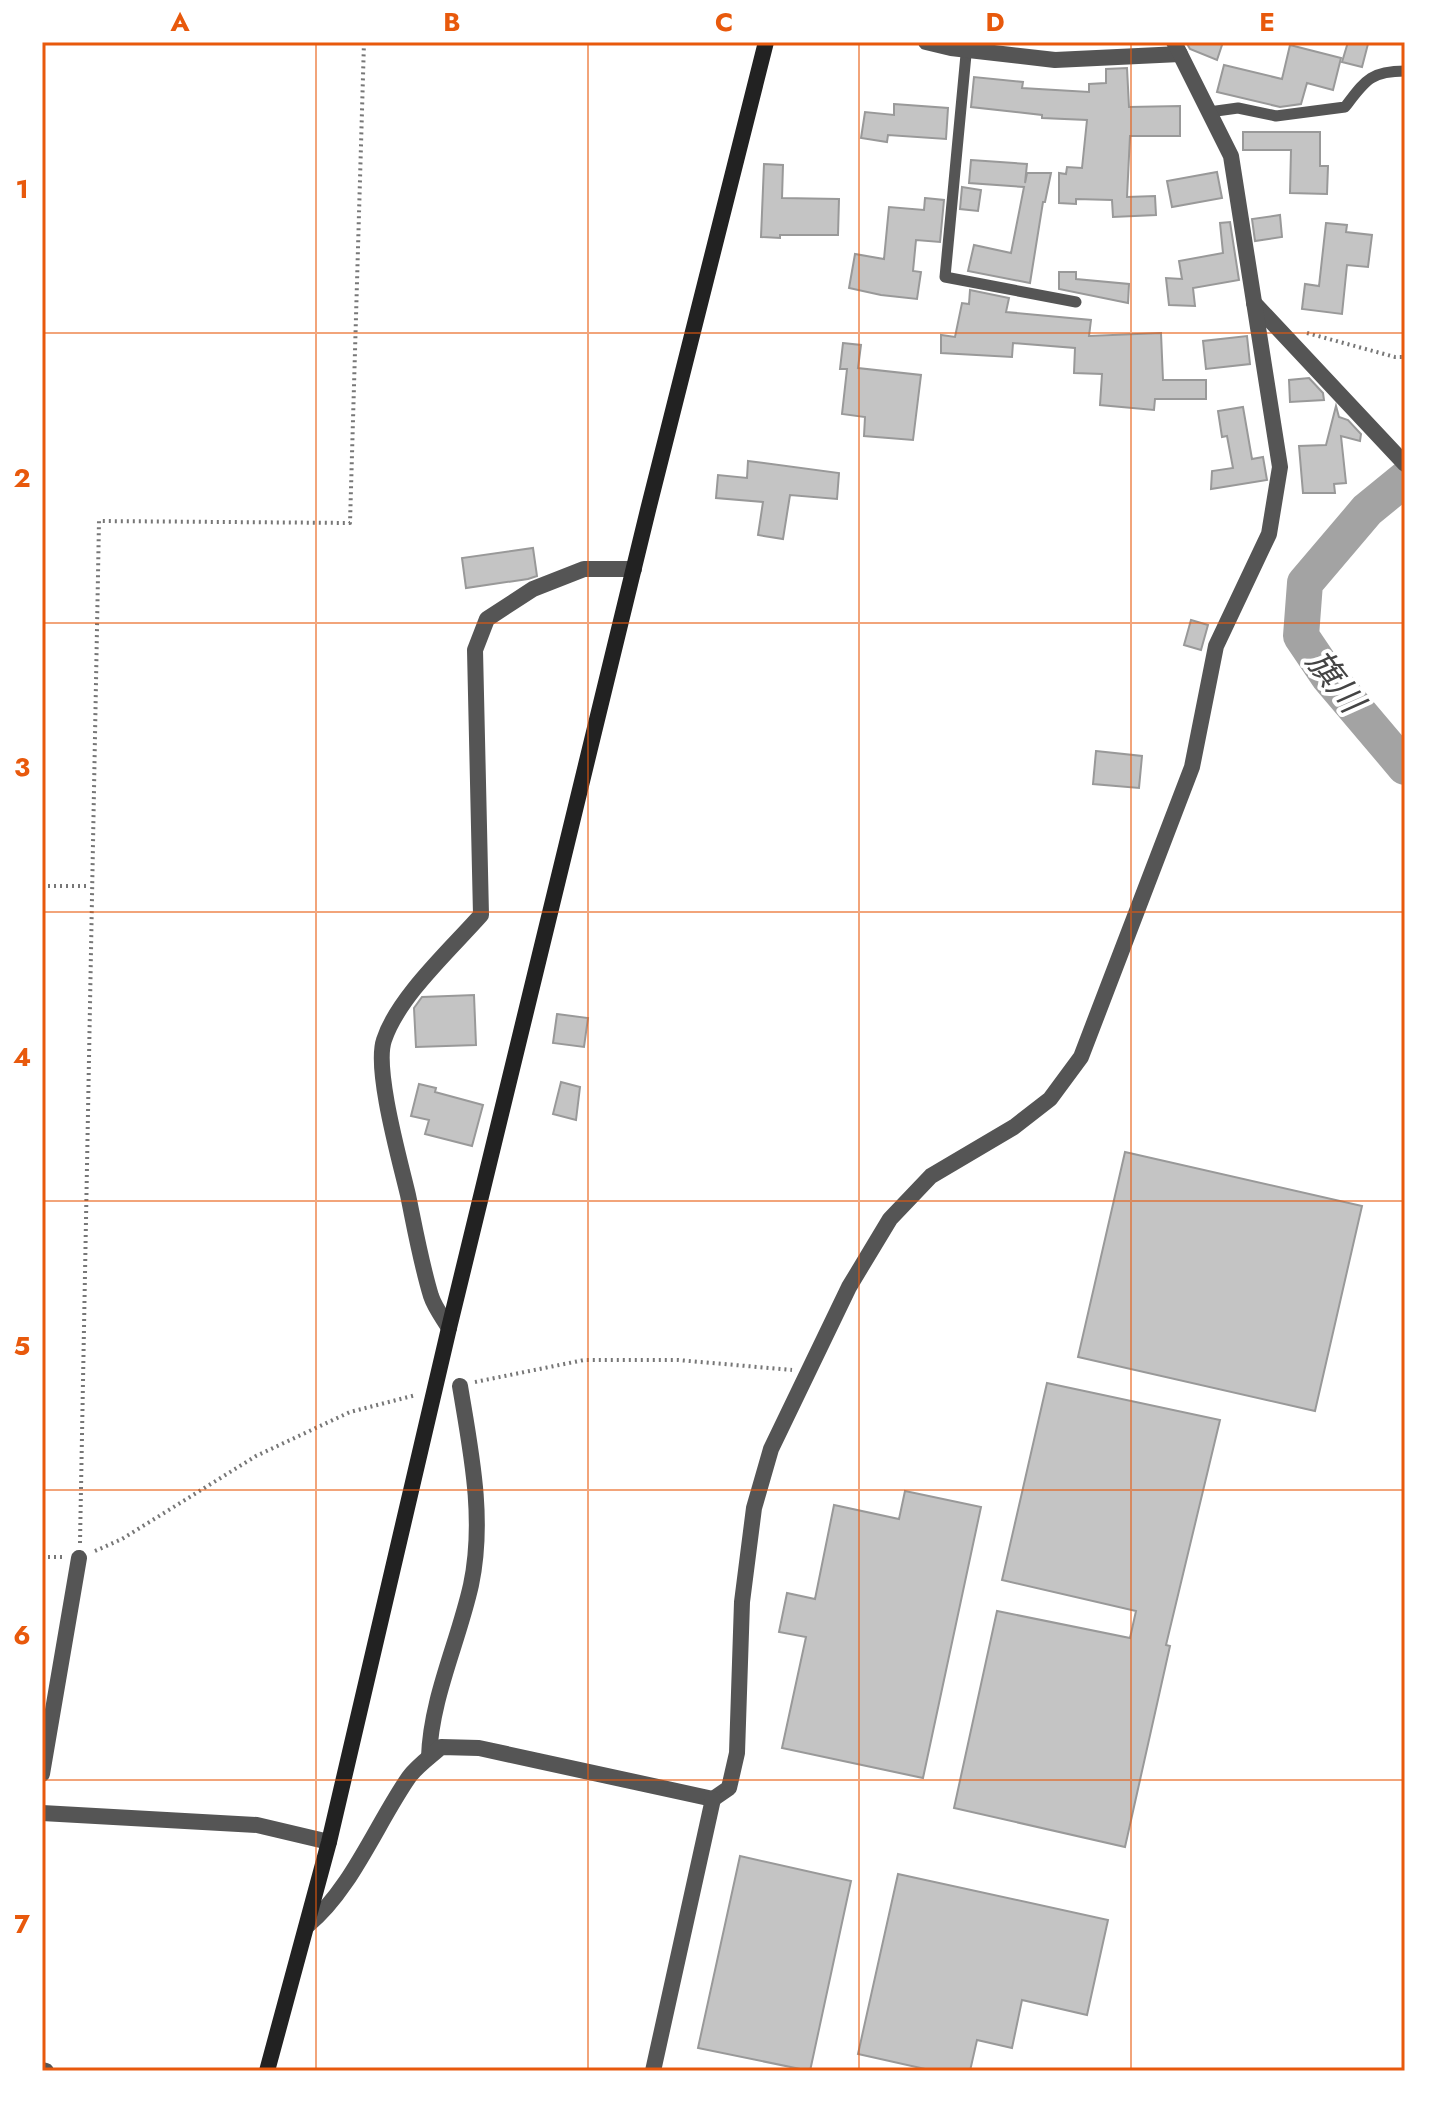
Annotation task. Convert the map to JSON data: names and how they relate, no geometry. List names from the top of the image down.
{
  "water": ["旗川"],
  "grid": {
    "columns": [
      "A",
      "B",
      "C",
      "D",
      "E"
    ],
    "rows": [
      "1",
      "2",
      "3",
      "4",
      "5",
      "6",
      "7"
    ]
  }
}
